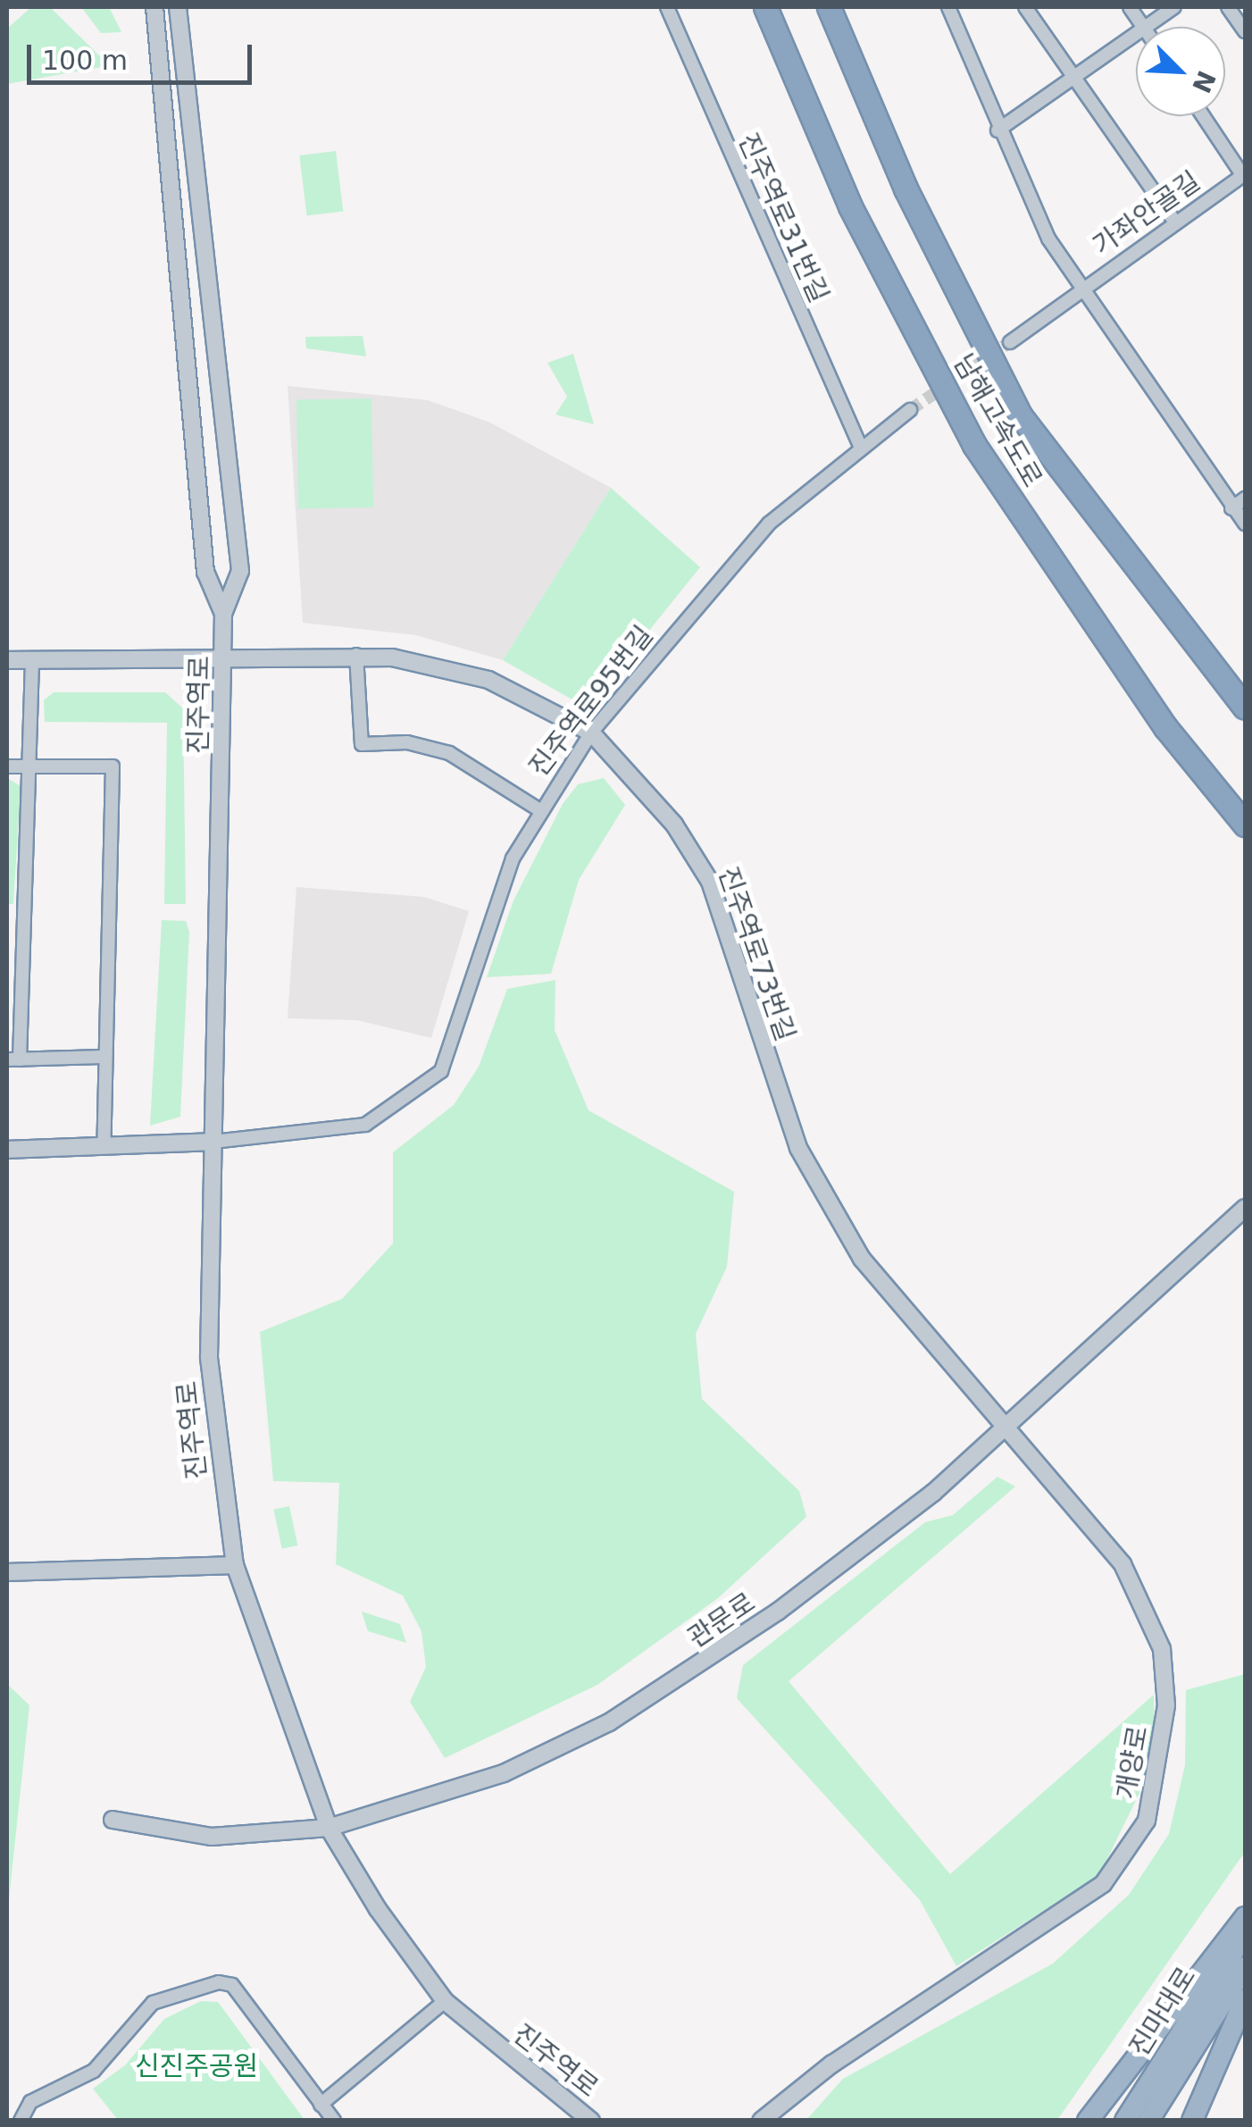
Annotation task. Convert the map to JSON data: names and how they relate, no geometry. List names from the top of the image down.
{
  "streets": {
    "highway": ["남해고속도로", "진마대로"],
    "street": [
      "가좌안골길",
      "진주역로31번길",
      "진주역로95번길",
      "진주역로",
      "진주역로73번길",
      "관문로",
      "개양로"
    ]
  },
  "crossings": [
    ["진주역로31번길", "진주역로95번길"],
    ["진주역로95번길", "진주역로"],
    ["진주역로95번길", "진주역로73번길"],
    ["진주역로", "진주역로73번길"],
    ["진주역로", "관문로"],
    ["진주역로73번길", "관문로"],
    ["진주역로73번길", "개양로"],
    ["관문로", "개양로"]
  ],
  "parks": ["신진주공원"],
  "scale_bar": "100 m",
  "north": "bottom right"
}
